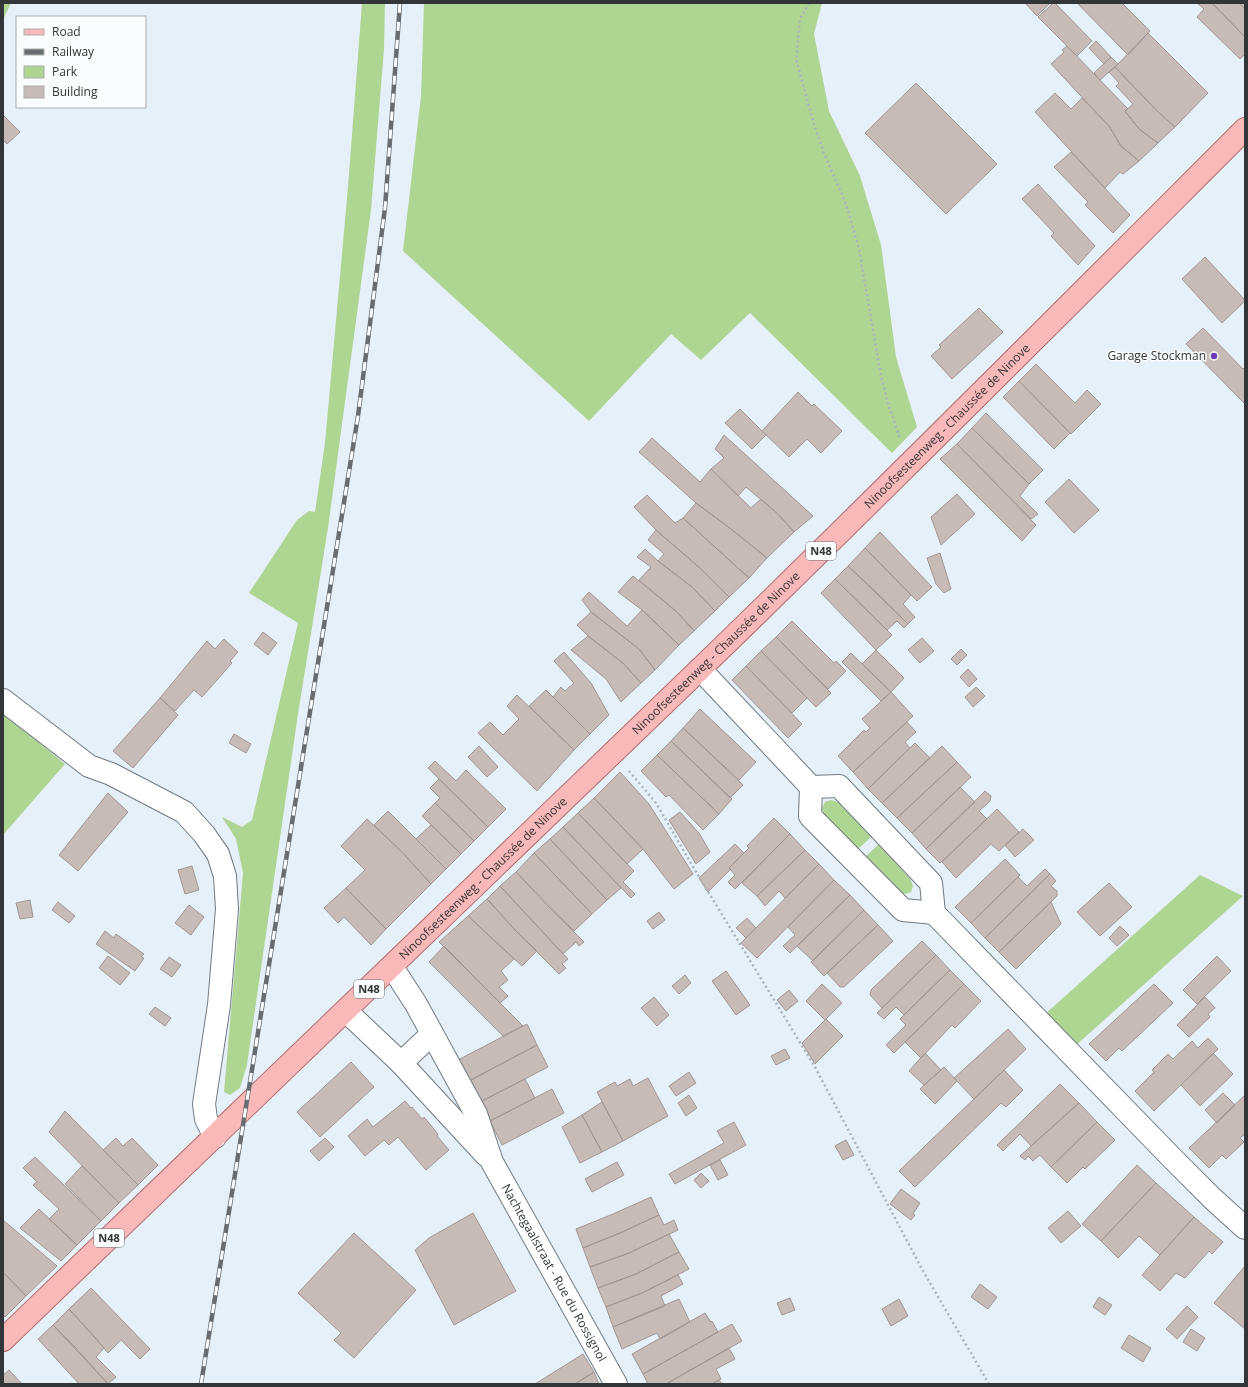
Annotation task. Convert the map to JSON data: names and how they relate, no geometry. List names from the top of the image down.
{
  "streets": {
    "main road": ["Ninoofsesteenweg - Chaussée de Ninove", "N48"],
    "street": ["Nachtegaalstraat - Rue du Rossignol"]
  },
  "crossings": [
    ["Ninoofsesteenweg - Chaussée de Ninove", "N48"],
    ["Ninoofsesteenweg - Chaussée de Ninove", "Nachtegaalstraat - Rue du Rossignol"]
  ],
  "places": ["Garage Stockman"],
  "legend": [
    "Road",
    "Railway",
    "Park",
    "Building"
  ]
}
